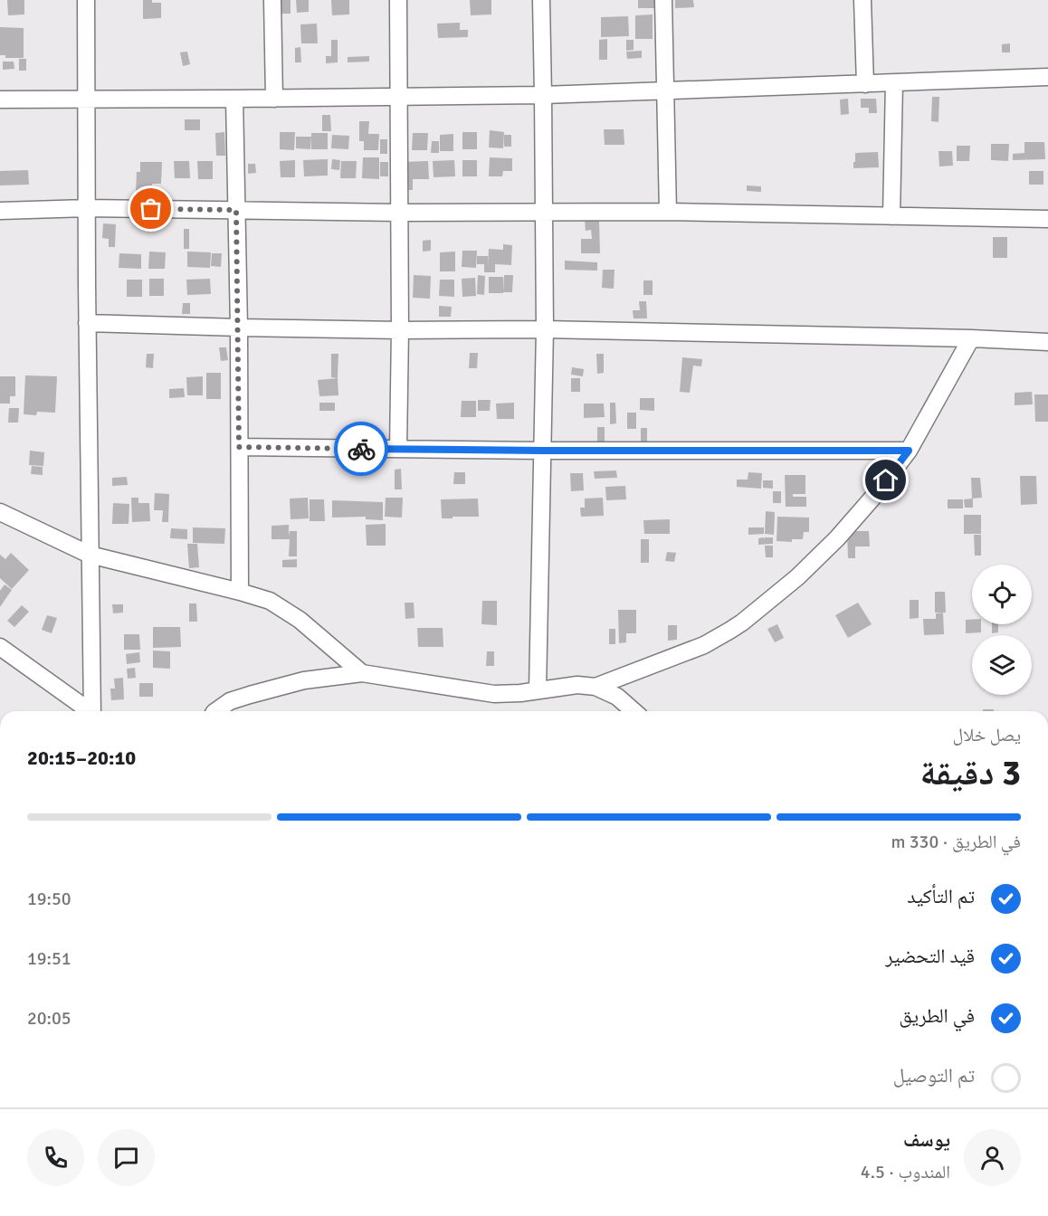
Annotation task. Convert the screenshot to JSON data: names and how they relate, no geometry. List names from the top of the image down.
{
  "page": {
    "heading": ["3 دقيقة", "يصل خلال", "20:10–20:15"],
    "panel": ["يوسف", "المندوب · 4.5"],
    "bar": "في الطريق · 330 m",
    "list": [
      ["تم التأكيد", "19:50"],
      ["قيد التحضير", "19:51"],
      ["في الطريق", "20:05"],
      "تم التوصيل"
    ]
  }
}
